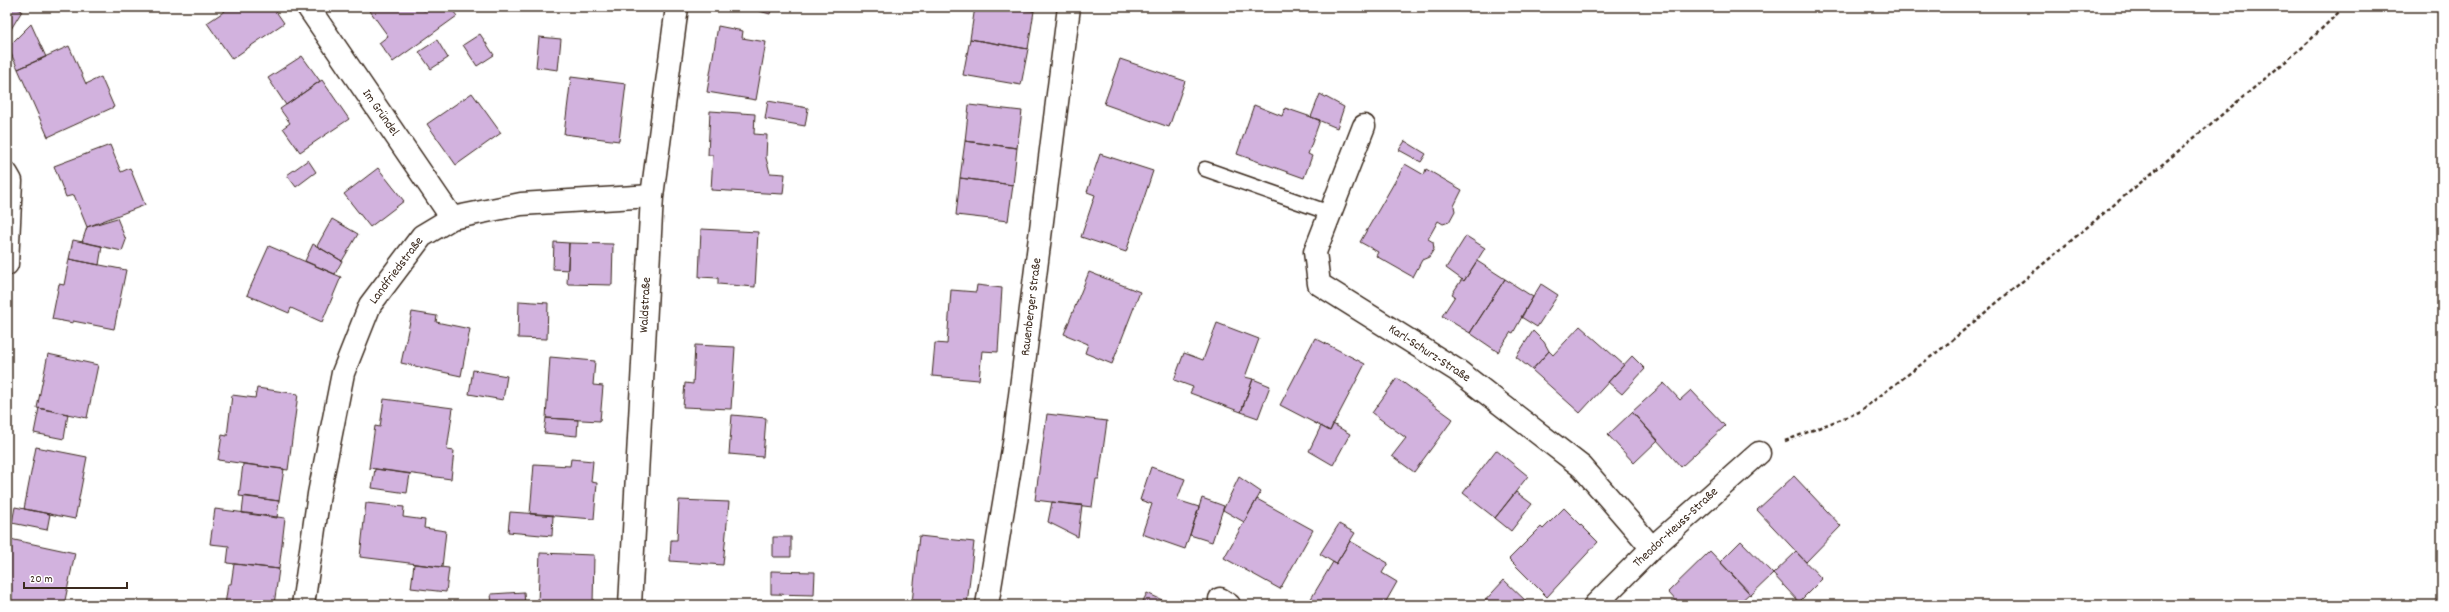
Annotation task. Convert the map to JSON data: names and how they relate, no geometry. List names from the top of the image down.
{
  "streets": {
    "street": [
      "Im Gründel",
      "Landfriedstraße",
      "Waldstraße",
      "Rauenberger Straße",
      "Karl-Schurz-Straße",
      "Theodor-Heuss-Straße"
    ]
  },
  "crossings": [
    ["Im Gründel", "Landfriedstraße"],
    ["Landfriedstraße", "Waldstraße"],
    ["Karl-Schurz-Straße", "Theodor-Heuss-Straße"]
  ],
  "scale_bar": "20 m"
}
